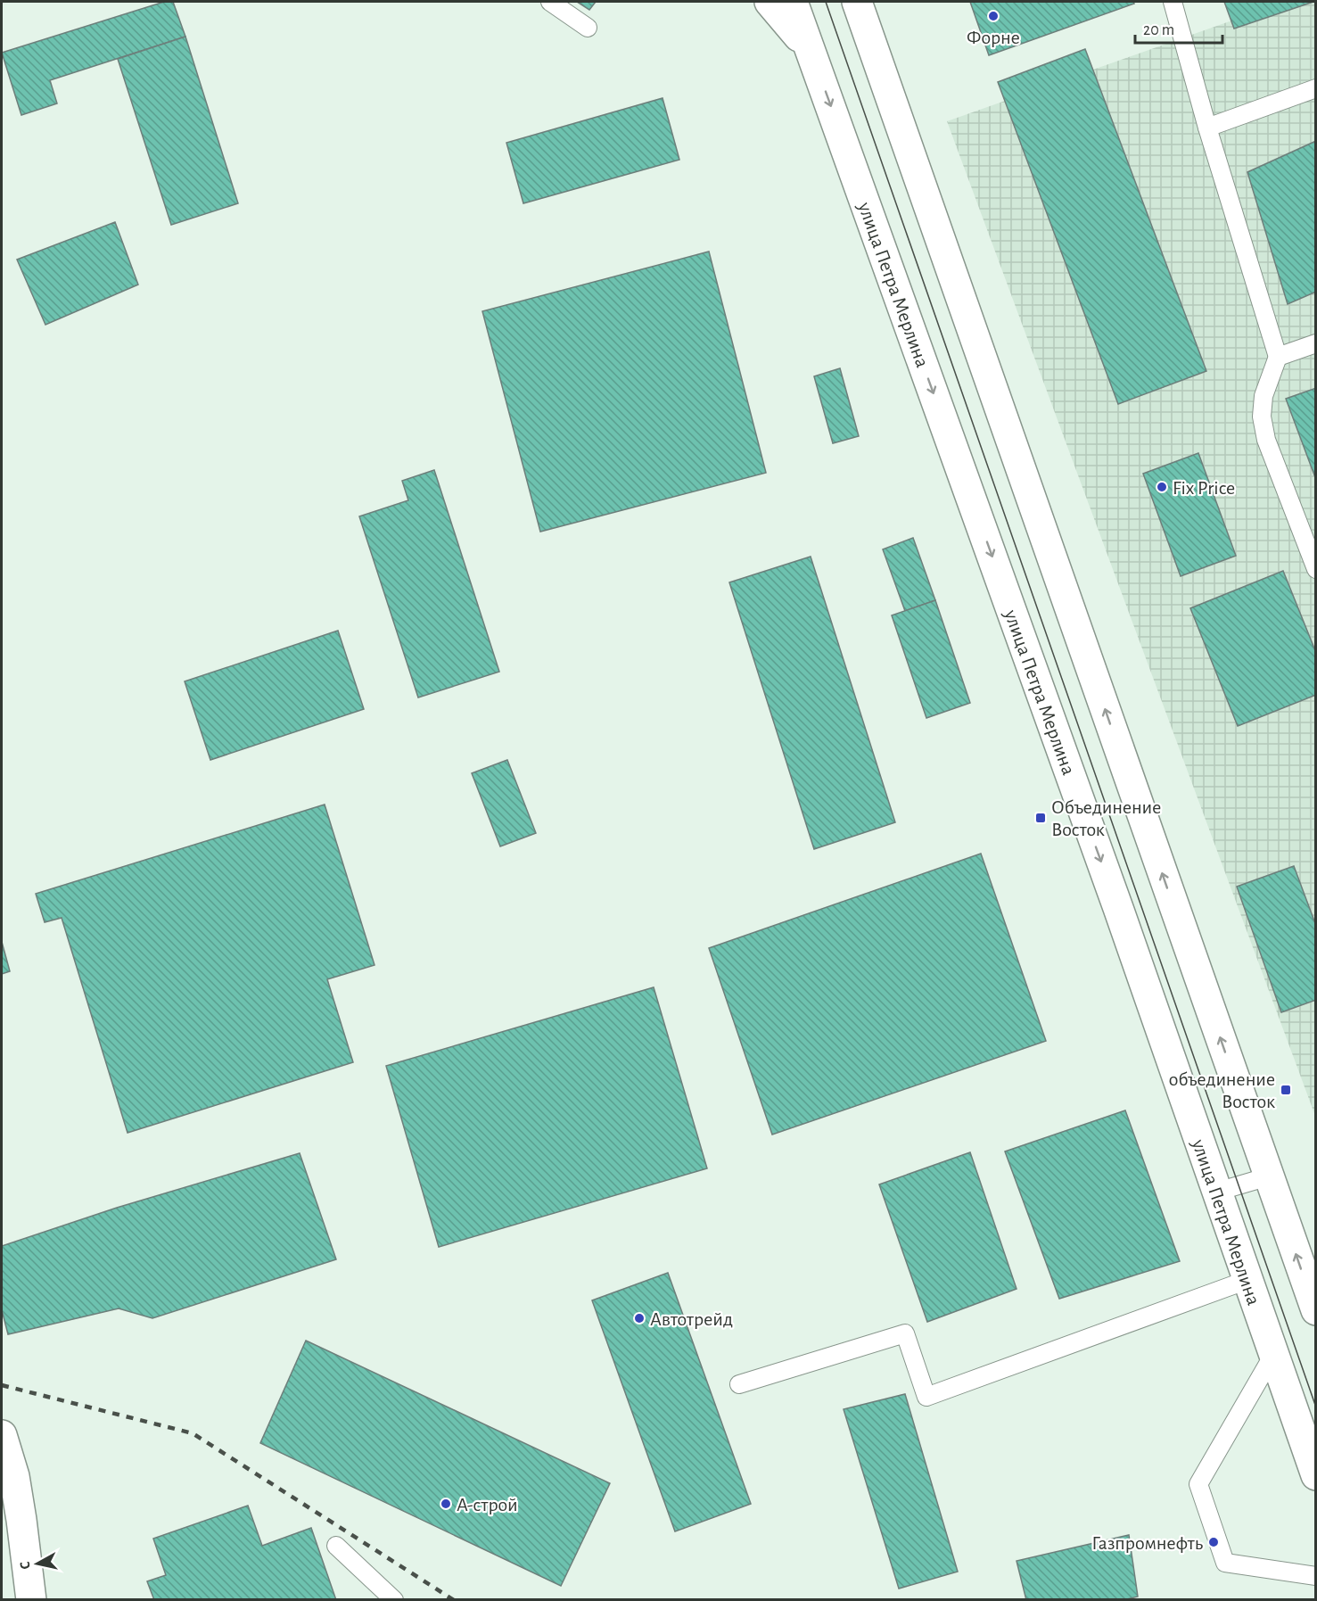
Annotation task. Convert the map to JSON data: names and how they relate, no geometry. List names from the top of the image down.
{
  "streets": {
    "main road": ["улица Петра Мерлина"]
  },
  "places": {
    "other": [
      "Форне",
      "Fix Price",
      "Автотрейд",
      "А-строй",
      "Газпромнефть"
    ],
    "transit": ["Объединение Восток", "объединение Восток"]
  },
  "scale_bar": "20 m",
  "north": "left"
}
